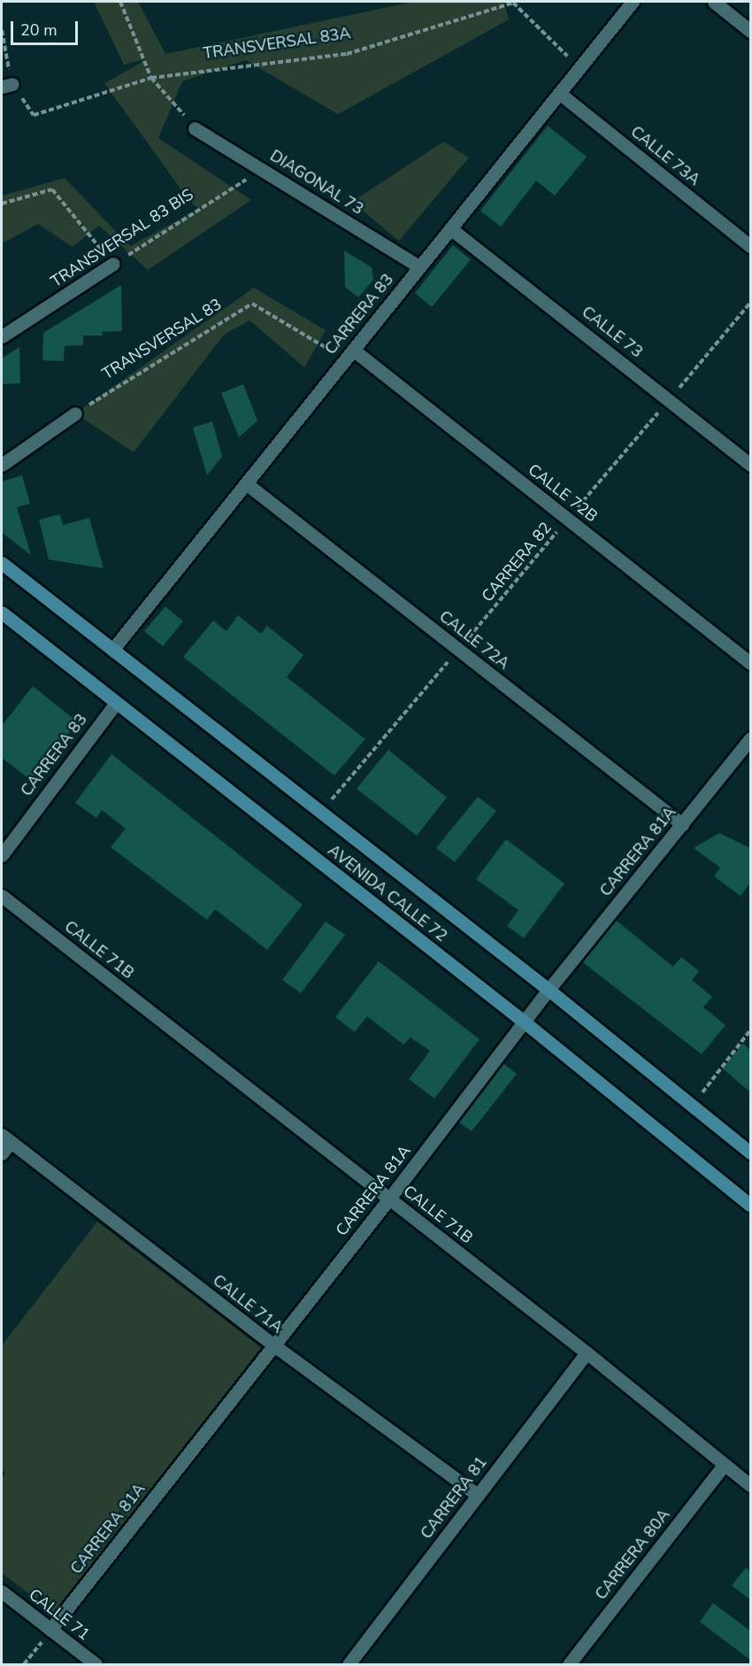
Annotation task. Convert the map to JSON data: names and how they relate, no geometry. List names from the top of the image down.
{
  "streets": {
    "main road": ["AVENIDA CALLE 72"],
    "street": [
      "CALLE 73A",
      "DIAGONAL 73",
      "TRANSVERSAL 83 BIS",
      "CARRERA 83",
      "CALLE 73",
      "CALLE 72B",
      "CALLE 72A",
      "CARRERA 81A",
      "CALLE 71B",
      "CALLE 71A",
      "CARRERA 81",
      "CARRERA 80A",
      "CALLE 71"
    ],
    "path": ["TRANSVERSAL 83A", "TRANSVERSAL 83", "CARRERA 82"]
  },
  "crossings": [
    ["TRANSVERSAL 83A", "CARRERA 83"],
    ["CALLE 73A", "CARRERA 83"],
    ["DIAGONAL 73", "TRANSVERSAL 83 BIS"],
    ["DIAGONAL 73", "CARRERA 83"],
    ["CARRERA 83", "CALLE 73"],
    ["CARRERA 83", "TRANSVERSAL 83"],
    ["CARRERA 83", "CALLE 72B"],
    ["CARRERA 83", "CALLE 72A"],
    ["CARRERA 83", "AVENIDA CALLE 72"],
    ["CALLE 73", "CARRERA 82"],
    ["TRANSVERSAL 83", "CALLE 72B"],
    ["CALLE 72B", "CARRERA 82"],
    ["CARRERA 82", "CALLE 72A"],
    ["CARRERA 82", "AVENIDA CALLE 72"],
    ["CALLE 72A", "CARRERA 81A"],
    ["CARRERA 81A", "AVENIDA CALLE 72"],
    ["CARRERA 81A", "CALLE 71B"],
    ["CARRERA 81A", "CALLE 71A"],
    ["CARRERA 81A", "CALLE 71"],
    ["CALLE 71B", "CARRERA 81"],
    ["CALLE 71B", "CARRERA 80A"],
    ["CALLE 71A", "CARRERA 81"]
  ],
  "scale_bar": "20 m"
}
